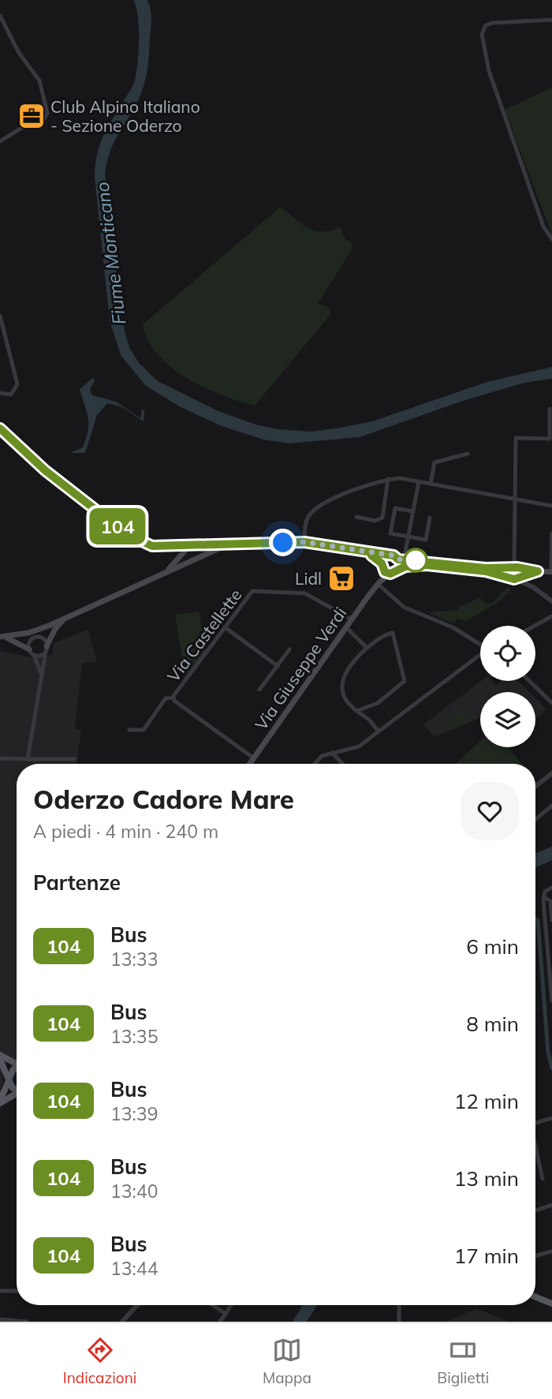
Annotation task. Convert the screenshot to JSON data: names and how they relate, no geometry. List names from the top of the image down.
{
  "streets": {
    "main road": ["Via Giuseppe Verdi"],
    "street": ["Via Castellette"]
  },
  "crossings": [
    ["Via Castellette", "Via Giuseppe Verdi"]
  ],
  "water": ["Fiume Monticano"],
  "places": {
    "office": ["Club Alpino Italiano - Sezione Oderzo"],
    "supermarket": ["Lidl"]
  },
  "lines": ["bus line 104"],
  "page": {
    "on_map": "104",
    "heading": [
      ["Oderzo Cadore Mare", "A piedi · 4 min · 240 m"],
      "Partenze"
    ],
    "list": [
      {
        "mark": "104",
        "name": "Bus",
        "note": "13:33",
        "value": "6 min"
      },
      {
        "mark": "104",
        "name": "Bus",
        "note": "13:35",
        "value": "8 min"
      },
      {
        "mark": "104",
        "name": "Bus",
        "note": "13:39",
        "value": "12 min"
      },
      {
        "mark": "104",
        "name": "Bus",
        "note": "13:40",
        "value": "13 min"
      },
      {
        "mark": "104",
        "name": "Bus",
        "note": "13:44",
        "value": "17 min"
      }
    ],
    "tabs": ["Indicazioni", "Mappa", "Biglietti"]
  }
}
